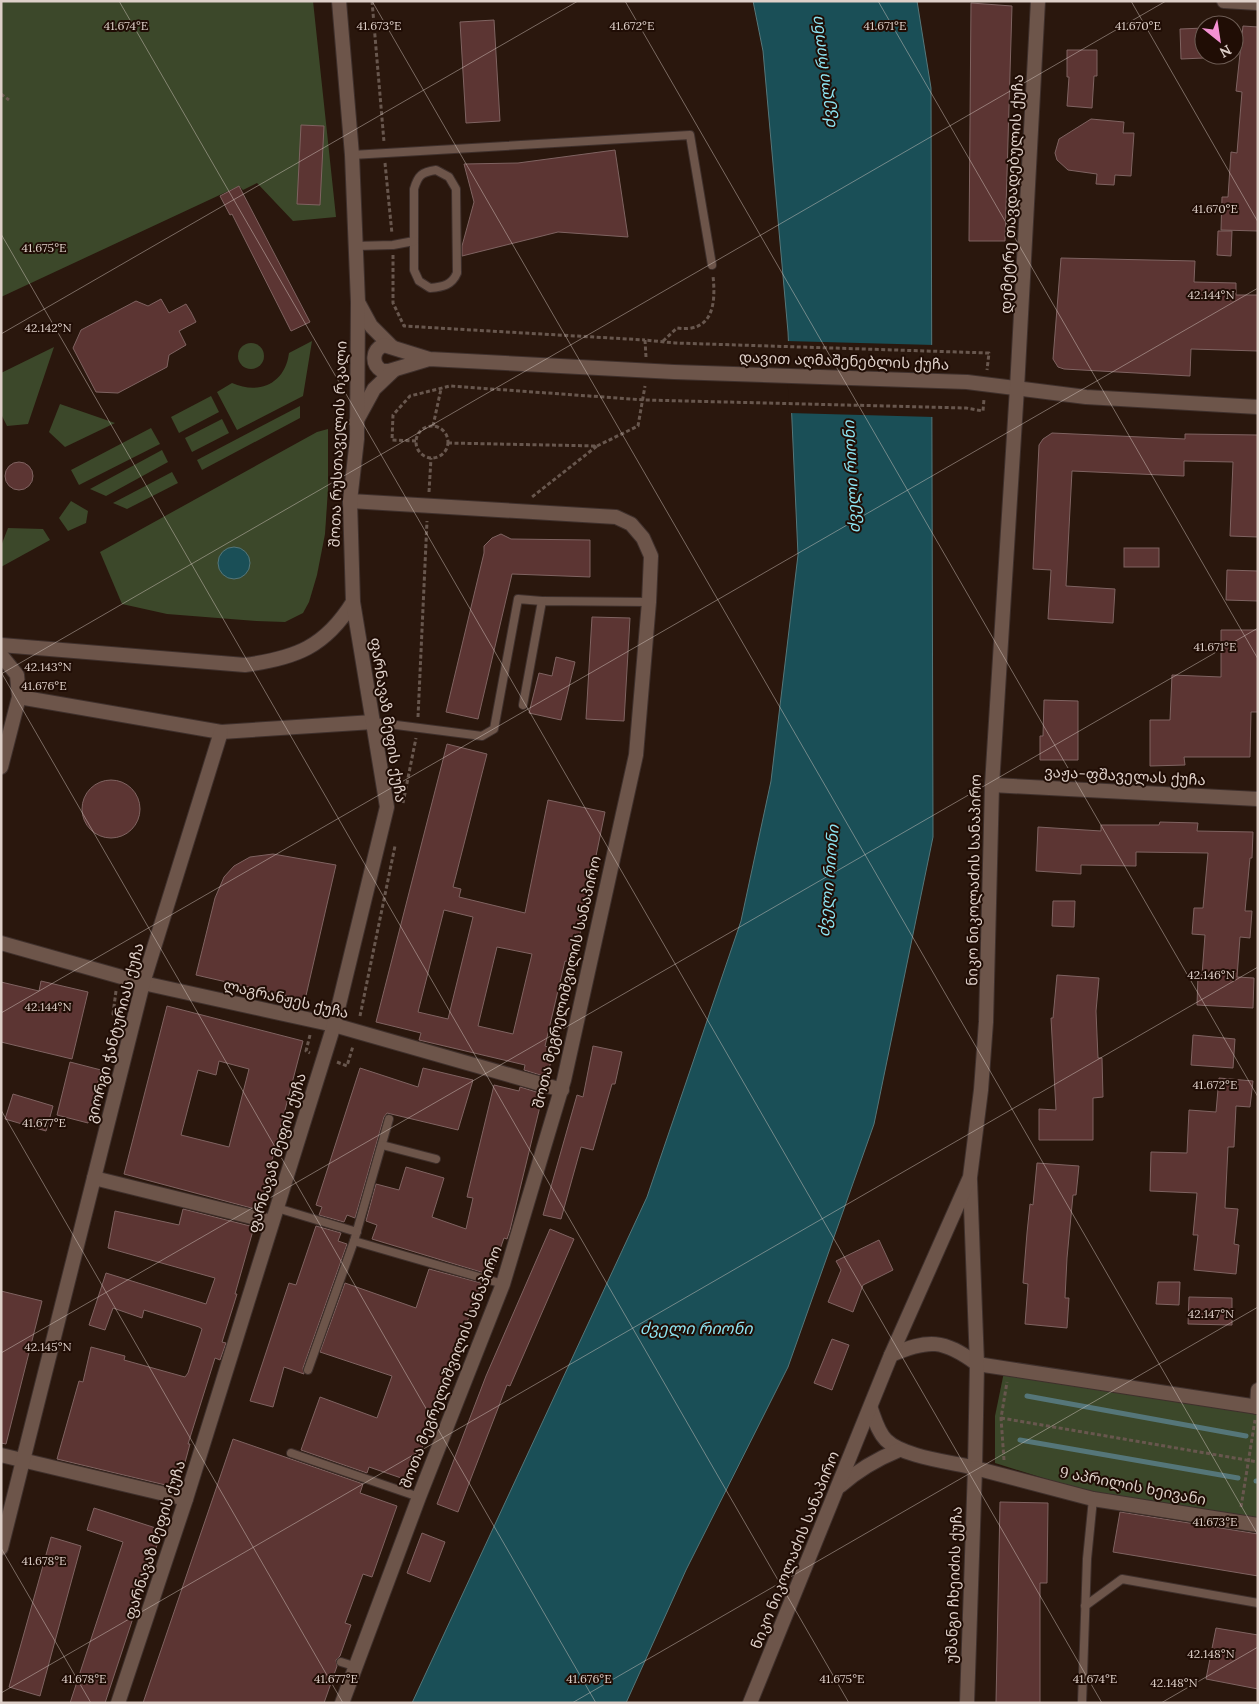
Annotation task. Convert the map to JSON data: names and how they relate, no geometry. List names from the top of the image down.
{
  "streets": {
    "street": [
      "დემეტრე თავდადებულის ქუჩა",
      "დავით აღმაშენებლის ქუჩა",
      "შოთა რუსთაველის რკალი",
      "ფარნავაზ მეფის ქუჩა",
      "ვაჟა-ფშაველას ქუჩა",
      "ნიკო ნიკოლაძის სანაპირო",
      "შოთა მეგრელიშვილის სანაპირო",
      "ლაგრანჟეს ქუჩა",
      "გიორგი ჭანტურიას ქუჩა",
      "9 აპრილის ხეივანი",
      "უშანგი ჩხეიძის ქუჩა"
    ]
  },
  "crossings": [
    ["დემეტრე თავდადებულის ქუჩა", "დავით აღმაშენებლის ქუჩა"],
    ["დემეტრე თავდადებულის ქუჩა", "ნიკო ნიკოლაძის სანაპირო"],
    ["დავით აღმაშენებლის ქუჩა", "შოთა რუსთაველის რკალი"],
    ["დავით აღმაშენებლის ქუჩა", "ნიკო ნიკოლაძის სანაპირო"],
    ["შოთა რუსთაველის რკალი", "ფარნავაზ მეფის ქუჩა"],
    ["შოთა რუსთაველის რკალი", "შოთა მეგრელიშვილის სანაპირო"],
    ["ფარნავაზ მეფის ქუჩა", "ლაგრანჟეს ქუჩა"],
    ["ვაჟა-ფშაველას ქუჩა", "ნიკო ნიკოლაძის სანაპირო"],
    ["ნიკო ნიკოლაძის სანაპირო", "9 აპრილის ხეივანი"],
    ["ნიკო ნიკოლაძის სანაპირო", "უშანგი ჩხეიძის ქუჩა"],
    ["შოთა მეგრელიშვილის სანაპირო", "ლაგრანჟეს ქუჩა"],
    ["ლაგრანჟეს ქუჩა", "გიორგი ჭანტურიას ქუჩა"],
    ["9 აპრილის ხეივანი", "უშანგი ჩხეიძის ქუჩა"]
  ],
  "water": ["ძველი რიონი"],
  "north": "bottom right",
  "coordinates": [
    "41.670°E",
    "41.674°E",
    "41.673°E",
    "41.672°E",
    "41.671°E",
    "41.675°E",
    "42.144°N",
    "42.142°N",
    "42.143°N",
    "41.676°E",
    "42.146°N",
    "41.677°E",
    "42.147°N",
    "42.145°N",
    "41.678°E",
    "42.148°N"
  ]
}
